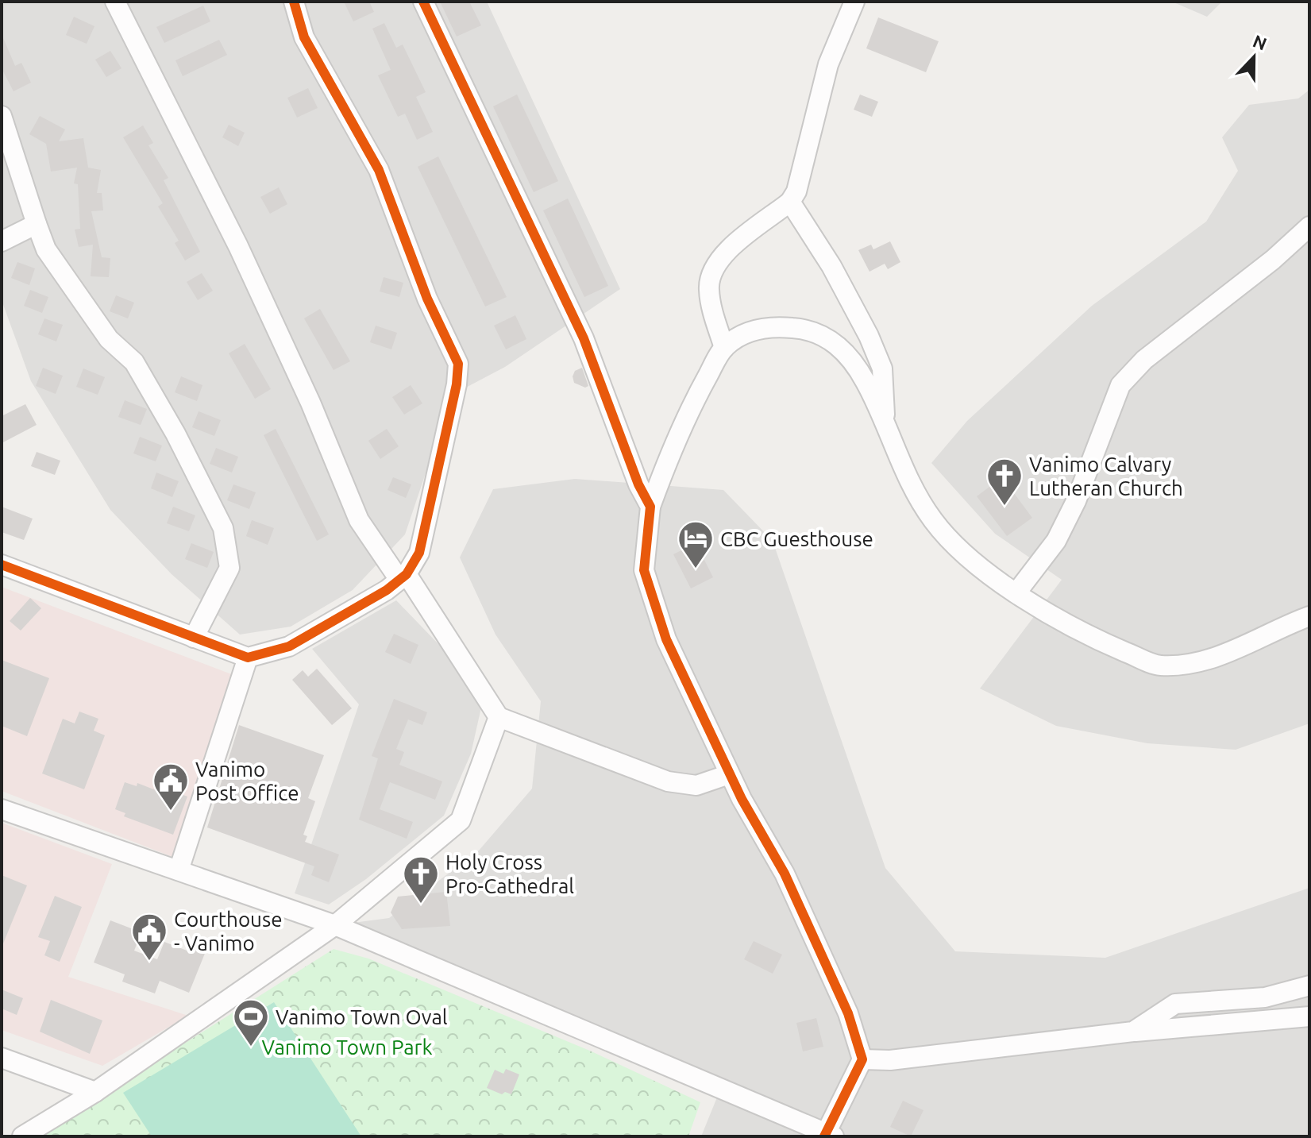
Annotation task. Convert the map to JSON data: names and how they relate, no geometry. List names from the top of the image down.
{
  "parks": ["Vanimo Town Park"],
  "places": {
    "church": ["Vanimo Calvary Lutheran Church", "Holy Cross Pro-Cathedral"],
    "hotel": ["CBC Guesthouse"],
    "public building": ["Vanimo Post Office", "Courthouse - Vanimo"],
    "sports": ["Vanimo Town Oval"]
  },
  "north": "top"
}
